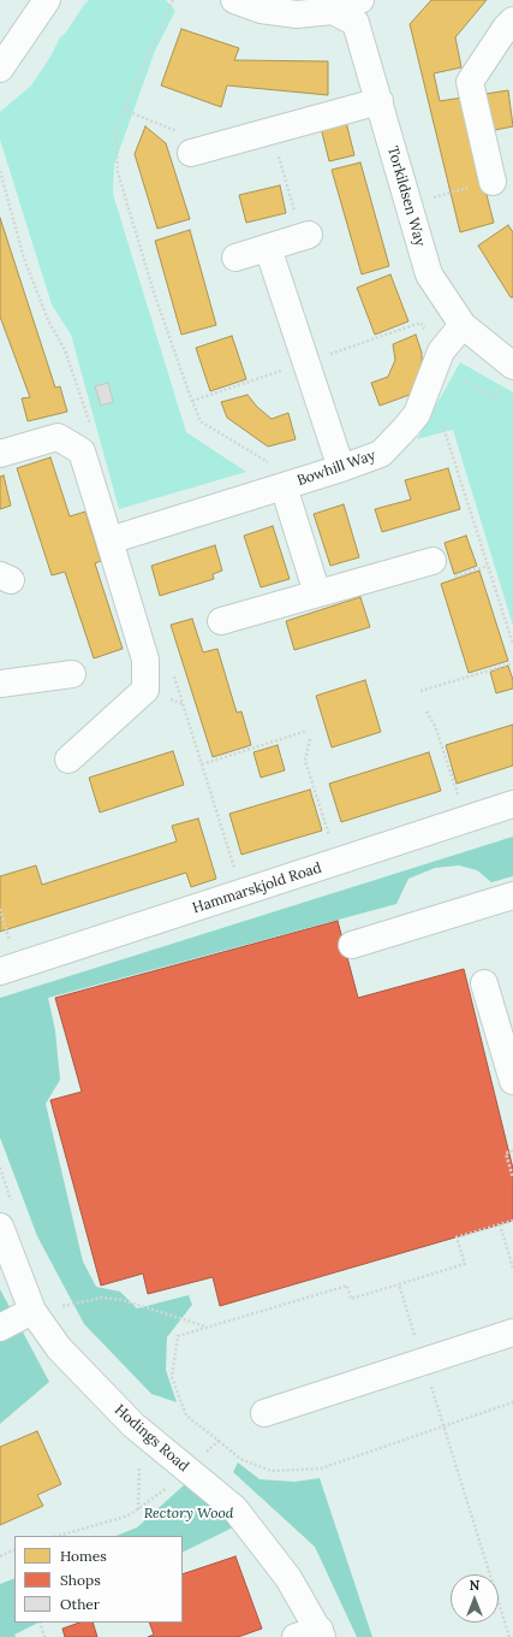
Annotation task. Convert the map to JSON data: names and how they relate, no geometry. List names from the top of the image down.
{
  "streets": {
    "street": [
      "Torkildsen Way",
      "Bowhill Way",
      "Hammarskjold Road",
      "Hodings Road"
    ]
  },
  "crossings": [
    ["Torkildsen Way", "Bowhill Way"]
  ],
  "parks": ["Rectory Wood"],
  "legend": ["Homes", "Shops", "Other"],
  "north": "top"
}
